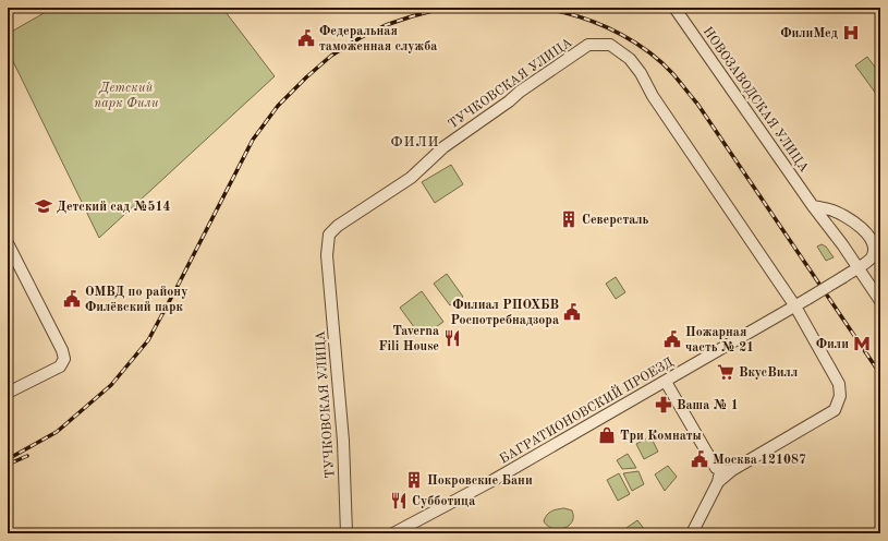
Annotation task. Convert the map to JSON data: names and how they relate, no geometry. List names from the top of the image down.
{
  "streets": {
    "street": ["ТУЧКОВСКАЯ УЛИЦА", "НОВОЗАВОДСКАЯ УЛИЦА", "БАГРАТИОНОВСКИЙ ПРОЕЗД"]
  },
  "crossings": [
    ["ТУЧКОВСКАЯ УЛИЦА", "БАГРАТИОНОВСКИЙ ПРОЕЗД"],
    ["НОВОЗАВОДСКАЯ УЛИЦА", "БАГРАТИОНОВСКИЙ ПРОЕЗД"]
  ],
  "districts": ["ФИЛИ"],
  "parks": ["Детский парк Фили"],
  "places": {
    "hospital": ["ФилиМед"],
    "public building": [
      "Федеральная таможенная служба",
      "ОМВД по району Филёвский парк",
      "Филиал РПОХБВ Роспотребнадзора",
      "Пожарная часть № 21",
      "Москва 121087"
    ],
    "school or university": ["Детский сад №514"],
    "building": ["Северсталь", "Покровские Бани"],
    "restaurant": ["Taverna Fili House", "Субботица"],
    "metro station": ["Фили"],
    "supermarket": ["ВкусВилл"],
    "pharmacy": ["Ваша № 1"],
    "shop": ["Три Комнаты"]
  }
}
